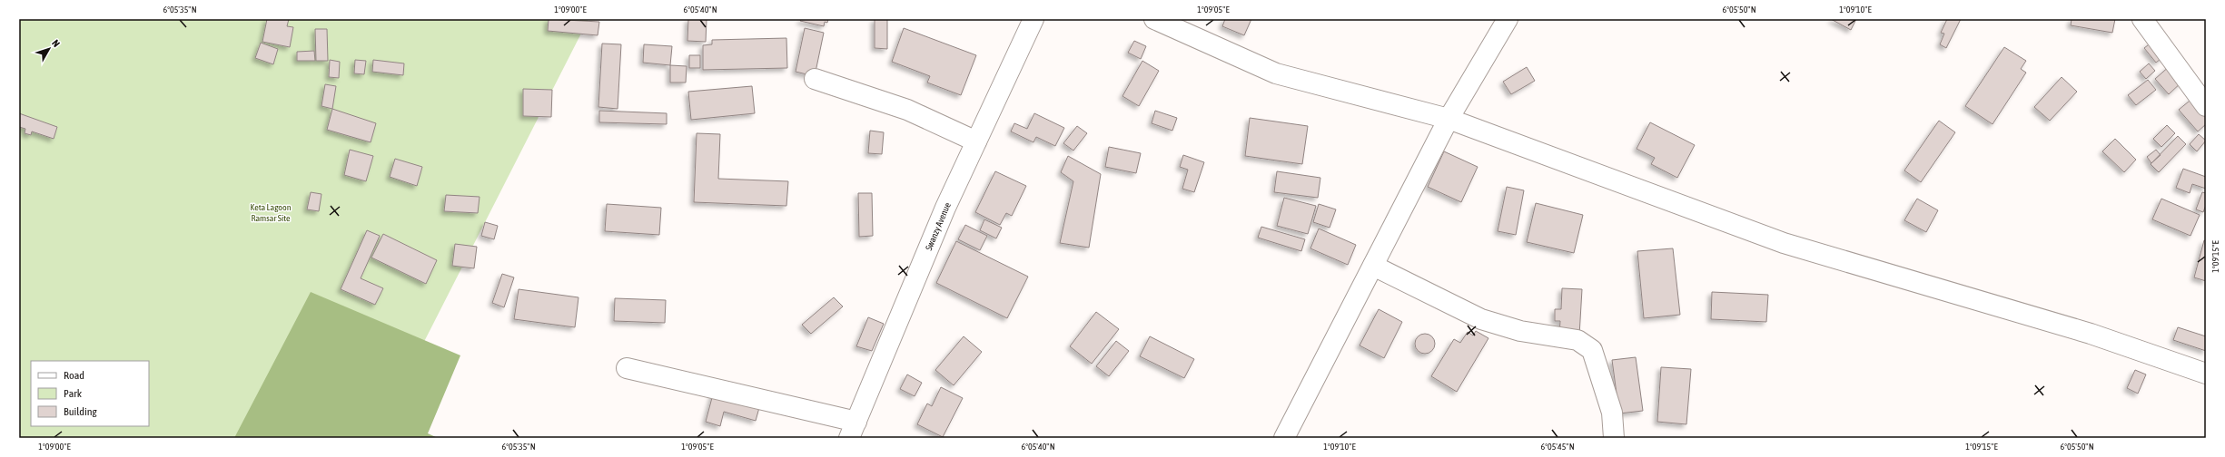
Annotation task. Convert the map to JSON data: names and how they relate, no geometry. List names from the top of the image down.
{
  "streets": {
    "street": ["Swanzy Avenue"]
  },
  "parks": ["Keta Lagoon Ramsar Site"],
  "legend": ["Road", "Park", "Building"],
  "north": "top right",
  "coordinates": [
    "6°05'35\"N",
    "1°09'00\"E",
    "6°05'40\"N",
    "1°09'05\"E",
    "6°05'50\"N",
    "1°09'10\"E",
    "1°09'15\"E",
    "6°05'45\"N"
  ]
}
